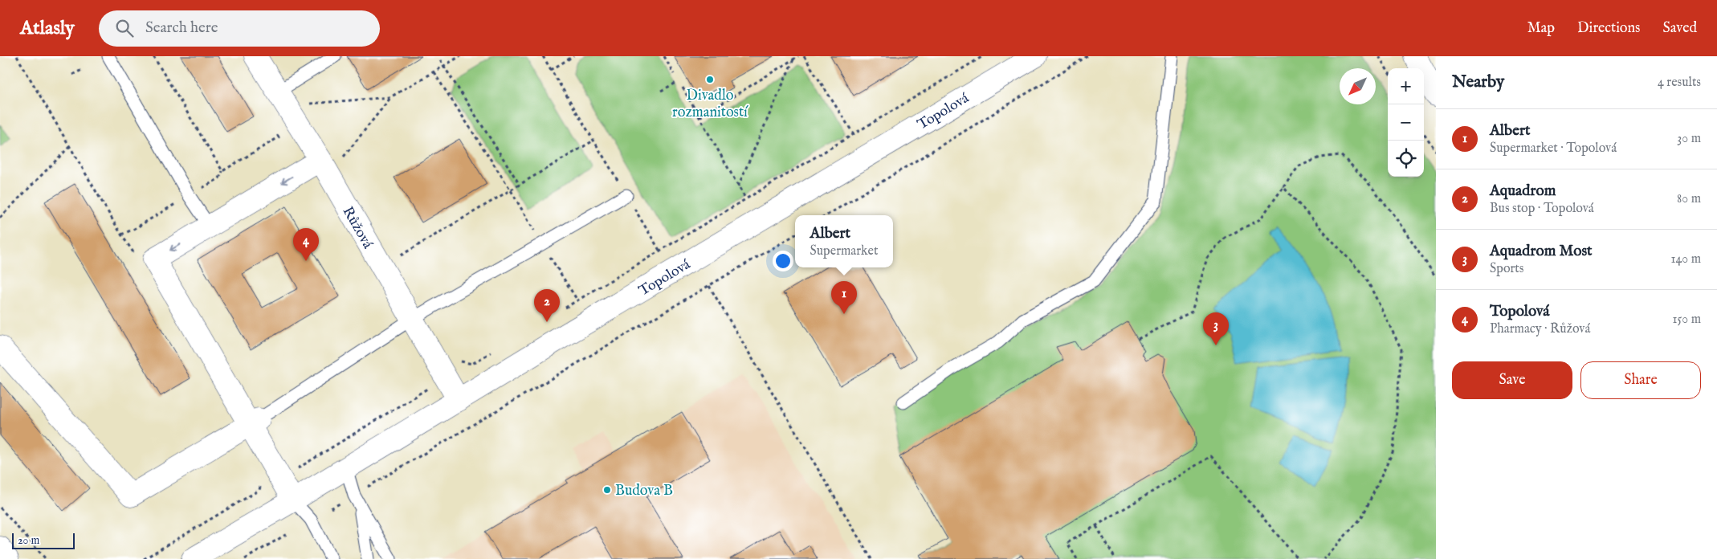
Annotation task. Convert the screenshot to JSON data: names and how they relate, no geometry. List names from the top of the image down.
{
  "streets": {
    "street": ["Topolová", "Růžová"]
  },
  "crossings": [
    ["Topolová", "Růžová"]
  ],
  "places": ["Divadlo rozmanitostí", "Budova B"],
  "scale_bar": "20 m",
  "north": "bottom left",
  "page": {
    "header": "Atlasly",
    "search": "Search here",
    "nav": ["Map", "Directions", "Saved"],
    "heading": ["Nearby", "4 results"],
    "map_buttons": ["+", "−"],
    "list": [
      {
        "mark": "1",
        "name": "Albert",
        "note": "Supermarket · Topolová",
        "value": "30 m"
      },
      {
        "mark": "2",
        "name": "Aquadrom",
        "note": "Bus stop · Topolová",
        "value": "80 m"
      },
      {
        "mark": "3",
        "name": "Aquadrom Most",
        "note": "Sports",
        "value": "140 m"
      },
      {
        "mark": "4",
        "name": "Topolová",
        "note": "Pharmacy · Růžová",
        "value": "150 m"
      }
    ],
    "popup": ["Albert", "Supermarket"],
    "pins": [
      "4",
      "1",
      "2",
      "3"
    ],
    "buttons": ["Save", "Share"],
    "scale": "20 m"
  }
}
